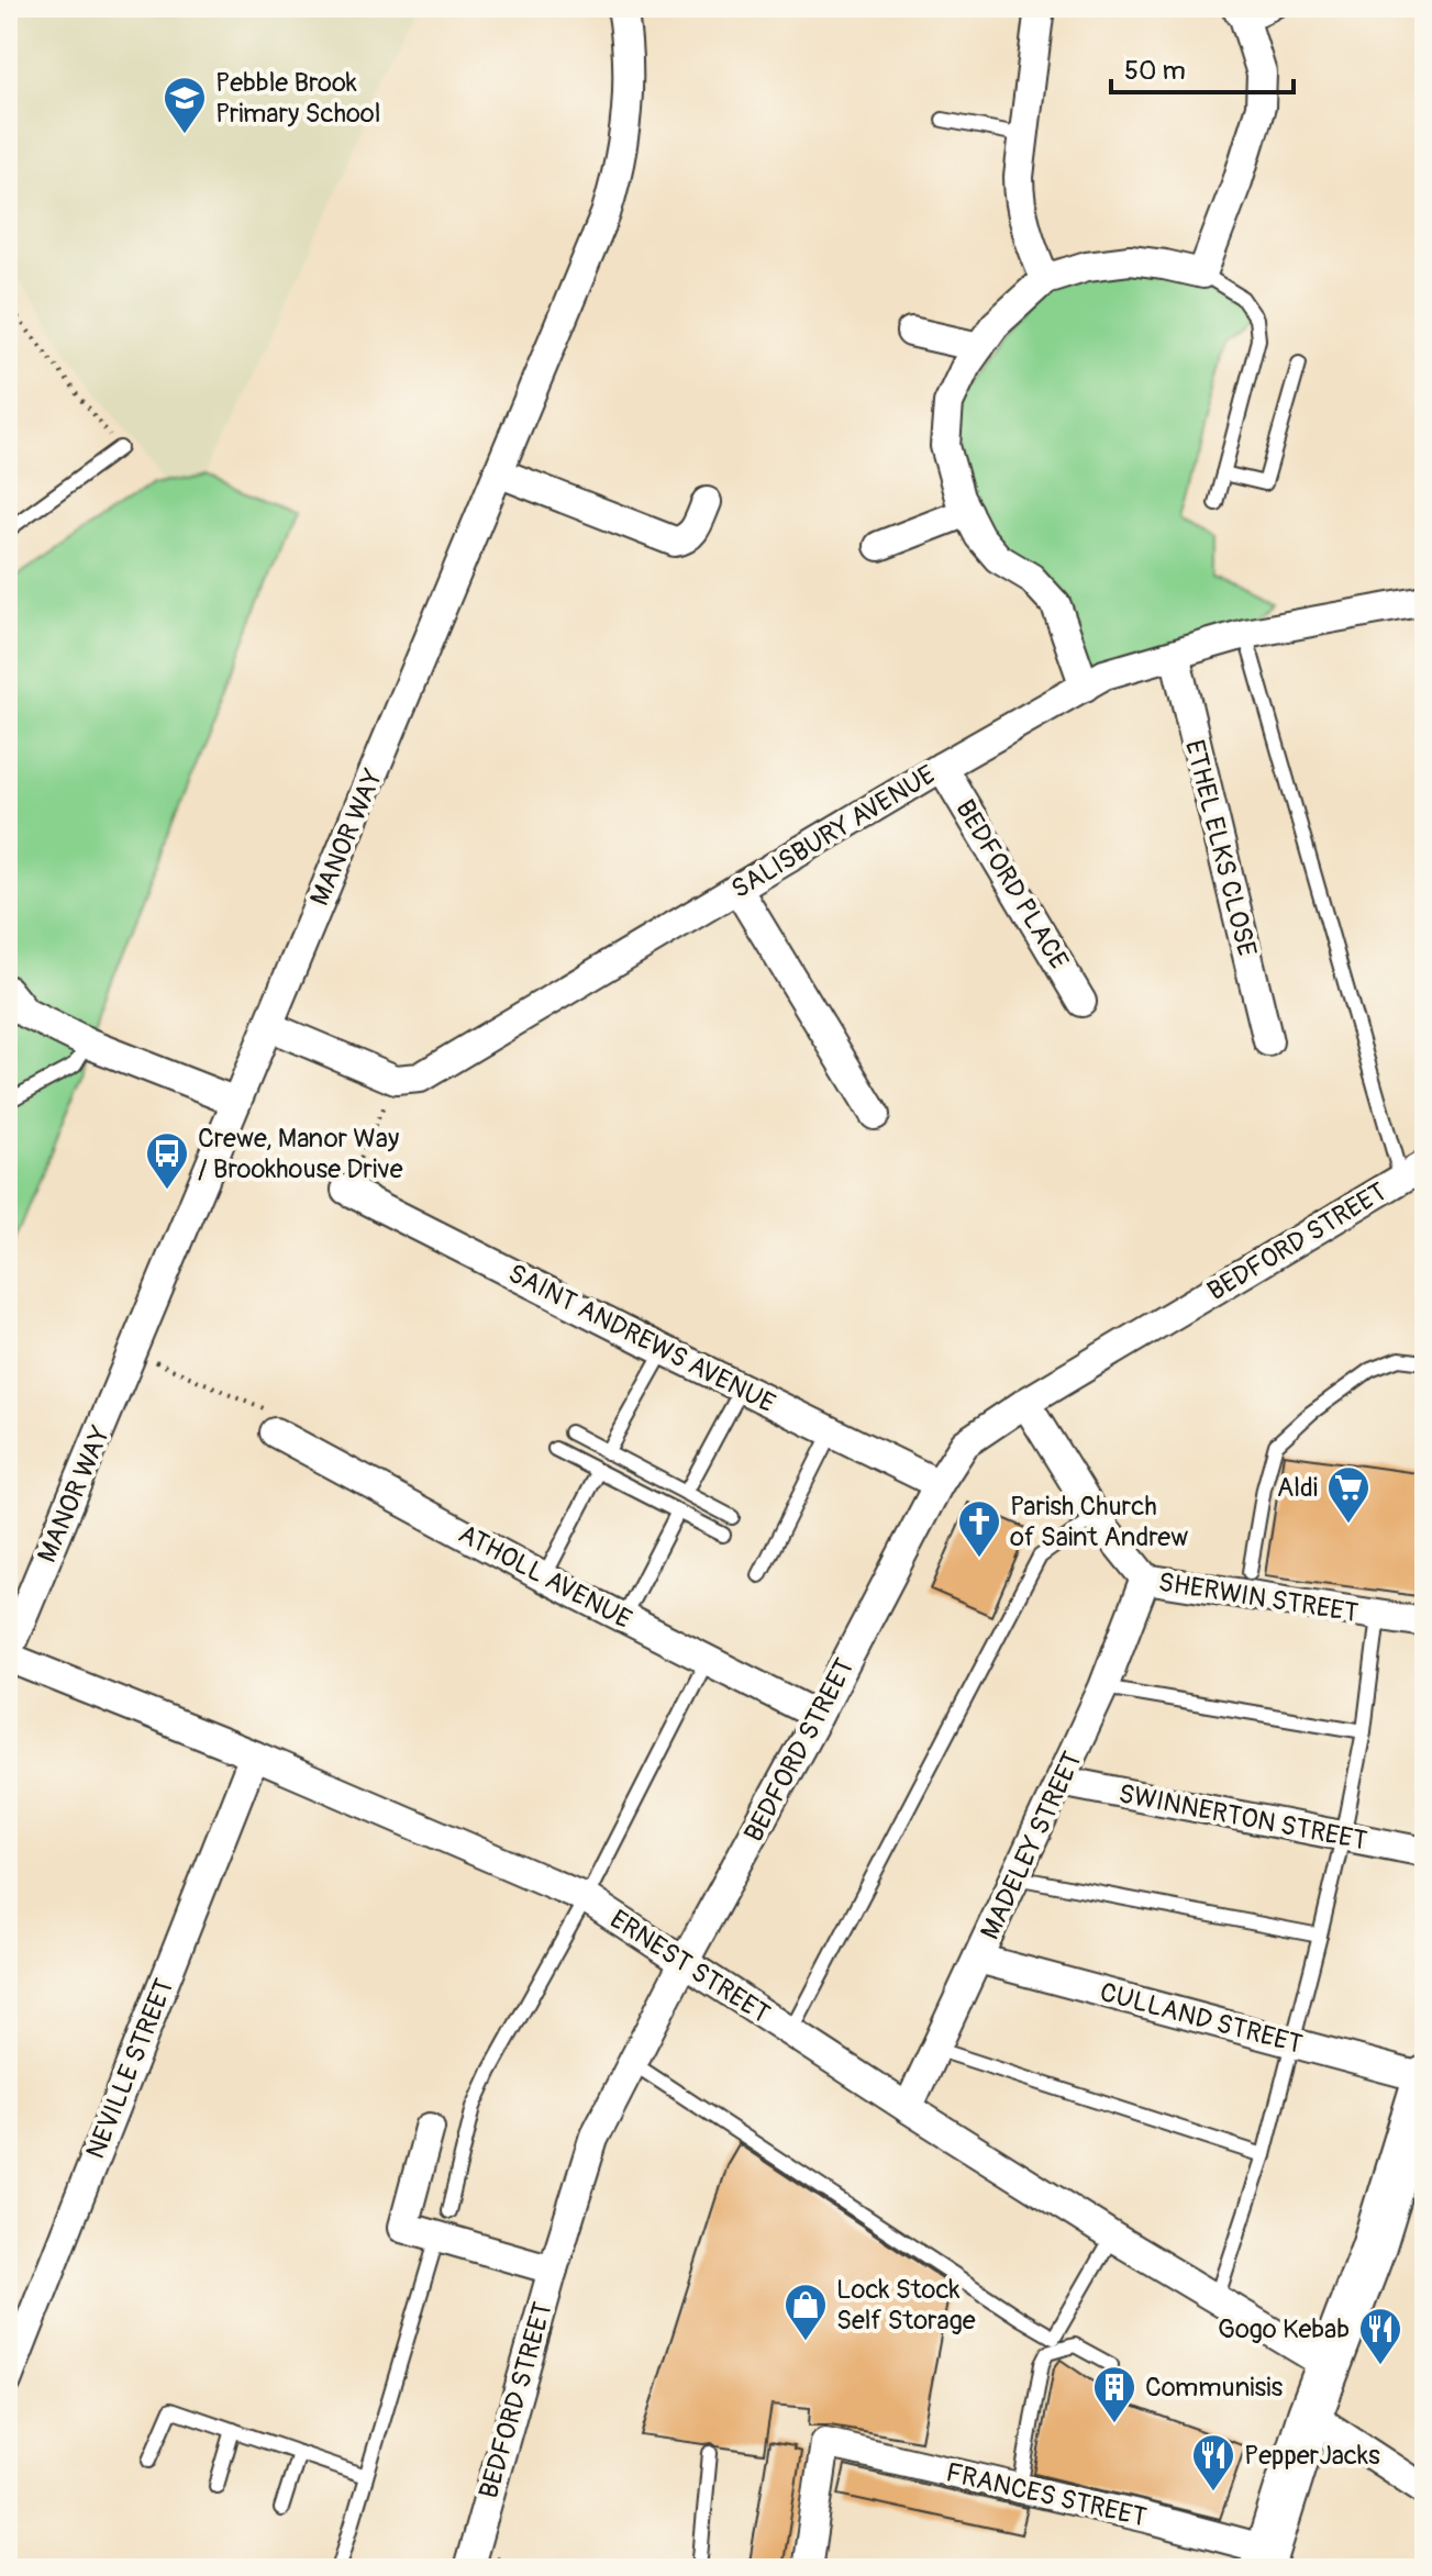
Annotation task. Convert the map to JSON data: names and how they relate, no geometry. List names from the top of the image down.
{
  "streets": {
    "street": [
      "SALISBURY AVENUE",
      "MANOR WAY",
      "ETHEL ELKS CLOSE",
      "BEDFORD PLACE",
      "BEDFORD STREET",
      "SAINT ANDREWS AVENUE",
      "ATHOLL AVENUE",
      "SHERWIN STREET",
      "SWINNERTON STREET",
      "MADELEY STREET",
      "ERNEST STREET",
      "CULLAND STREET",
      "NEVILLE STREET",
      "FRANCES STREET"
    ]
  },
  "crossings": [
    ["SALISBURY AVENUE", "ETHEL ELKS CLOSE"],
    ["SALISBURY AVENUE", "BEDFORD PLACE"],
    ["MANOR WAY", "ERNEST STREET"],
    ["BEDFORD STREET", "SAINT ANDREWS AVENUE"],
    ["BEDFORD STREET", "ATHOLL AVENUE"],
    ["BEDFORD STREET", "SHERWIN STREET"],
    ["BEDFORD STREET", "ERNEST STREET"],
    ["SHERWIN STREET", "MADELEY STREET"],
    ["SWINNERTON STREET", "MADELEY STREET"],
    ["MADELEY STREET", "ERNEST STREET"],
    ["MADELEY STREET", "CULLAND STREET"],
    ["ERNEST STREET", "NEVILLE STREET"]
  ],
  "places": {
    "school or university": ["Pebble Brook Primary School"],
    "bus stop": ["Crewe, Manor Way / Brookhouse Drive"],
    "supermarket": ["Aldi"],
    "church": ["Parish Church of Saint Andrew"],
    "shop": ["Lock Stock Self Storage"],
    "restaurant": ["Gogo Kebab", "PepperJacks"],
    "building": ["Communisis"]
  },
  "scale_bar": "50 m"
}
